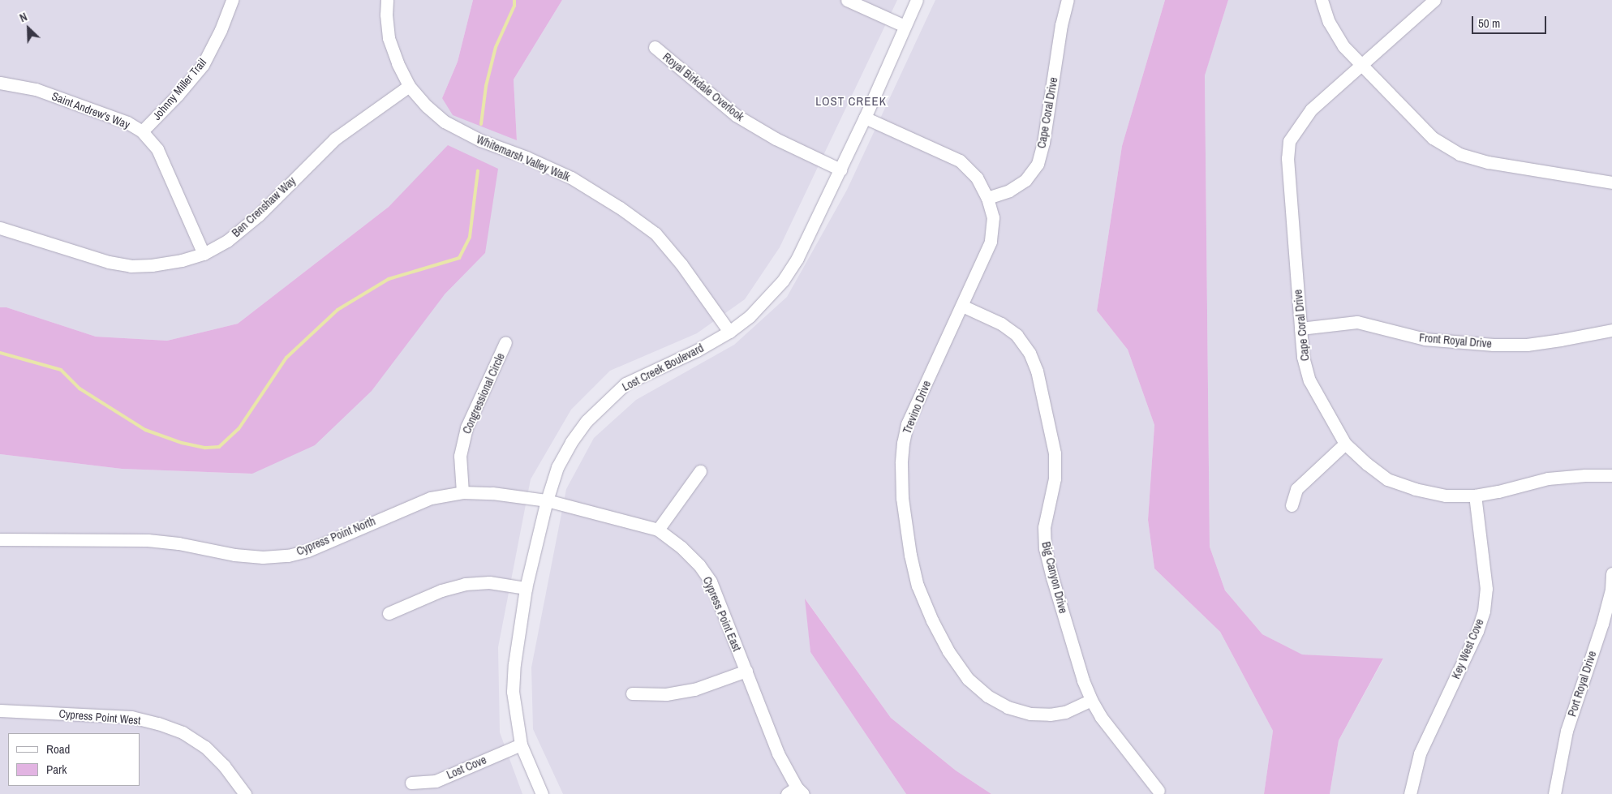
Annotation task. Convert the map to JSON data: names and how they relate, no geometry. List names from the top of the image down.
{
  "streets": {
    "street": [
      "Royal Birkdale Overlook",
      "Johnny Miller Trail",
      "Saint Andrew's Way",
      "Cape Coral Drive",
      "Whitemarsh Valley Walk",
      "Ben Crenshaw Way",
      "Front Royal Drive",
      "Lost Creek Boulevard",
      "Congressional Circle",
      "Trevino Drive",
      "Cypress Point North",
      "Big Canyon Drive",
      "Cypress Point East",
      "Key West Cove",
      "Port Royal Drive",
      "Cypress Point West",
      "Lost Cove"
    ]
  },
  "crossings": [
    ["Royal Birkdale Overlook", "Lost Creek Boulevard"],
    ["Johnny Miller Trail", "Saint Andrew's Way"],
    ["Saint Andrew's Way", "Ben Crenshaw Way"],
    ["Cape Coral Drive", "Front Royal Drive"],
    ["Cape Coral Drive", "Trevino Drive"],
    ["Cape Coral Drive", "Key West Cove"],
    ["Whitemarsh Valley Walk", "Ben Crenshaw Way"],
    ["Whitemarsh Valley Walk", "Lost Creek Boulevard"],
    ["Lost Creek Boulevard", "Trevino Drive"],
    ["Lost Creek Boulevard", "Cypress Point North"],
    ["Lost Creek Boulevard", "Cypress Point East"],
    ["Lost Creek Boulevard", "Lost Cove"],
    ["Congressional Circle", "Cypress Point North"],
    ["Trevino Drive", "Big Canyon Drive"],
    ["Cypress Point North", "Cypress Point East"]
  ],
  "districts": ["LOST CREEK"],
  "legend": ["Road", "Park"],
  "scale_bar": "50 m",
  "north": "top left"
}
